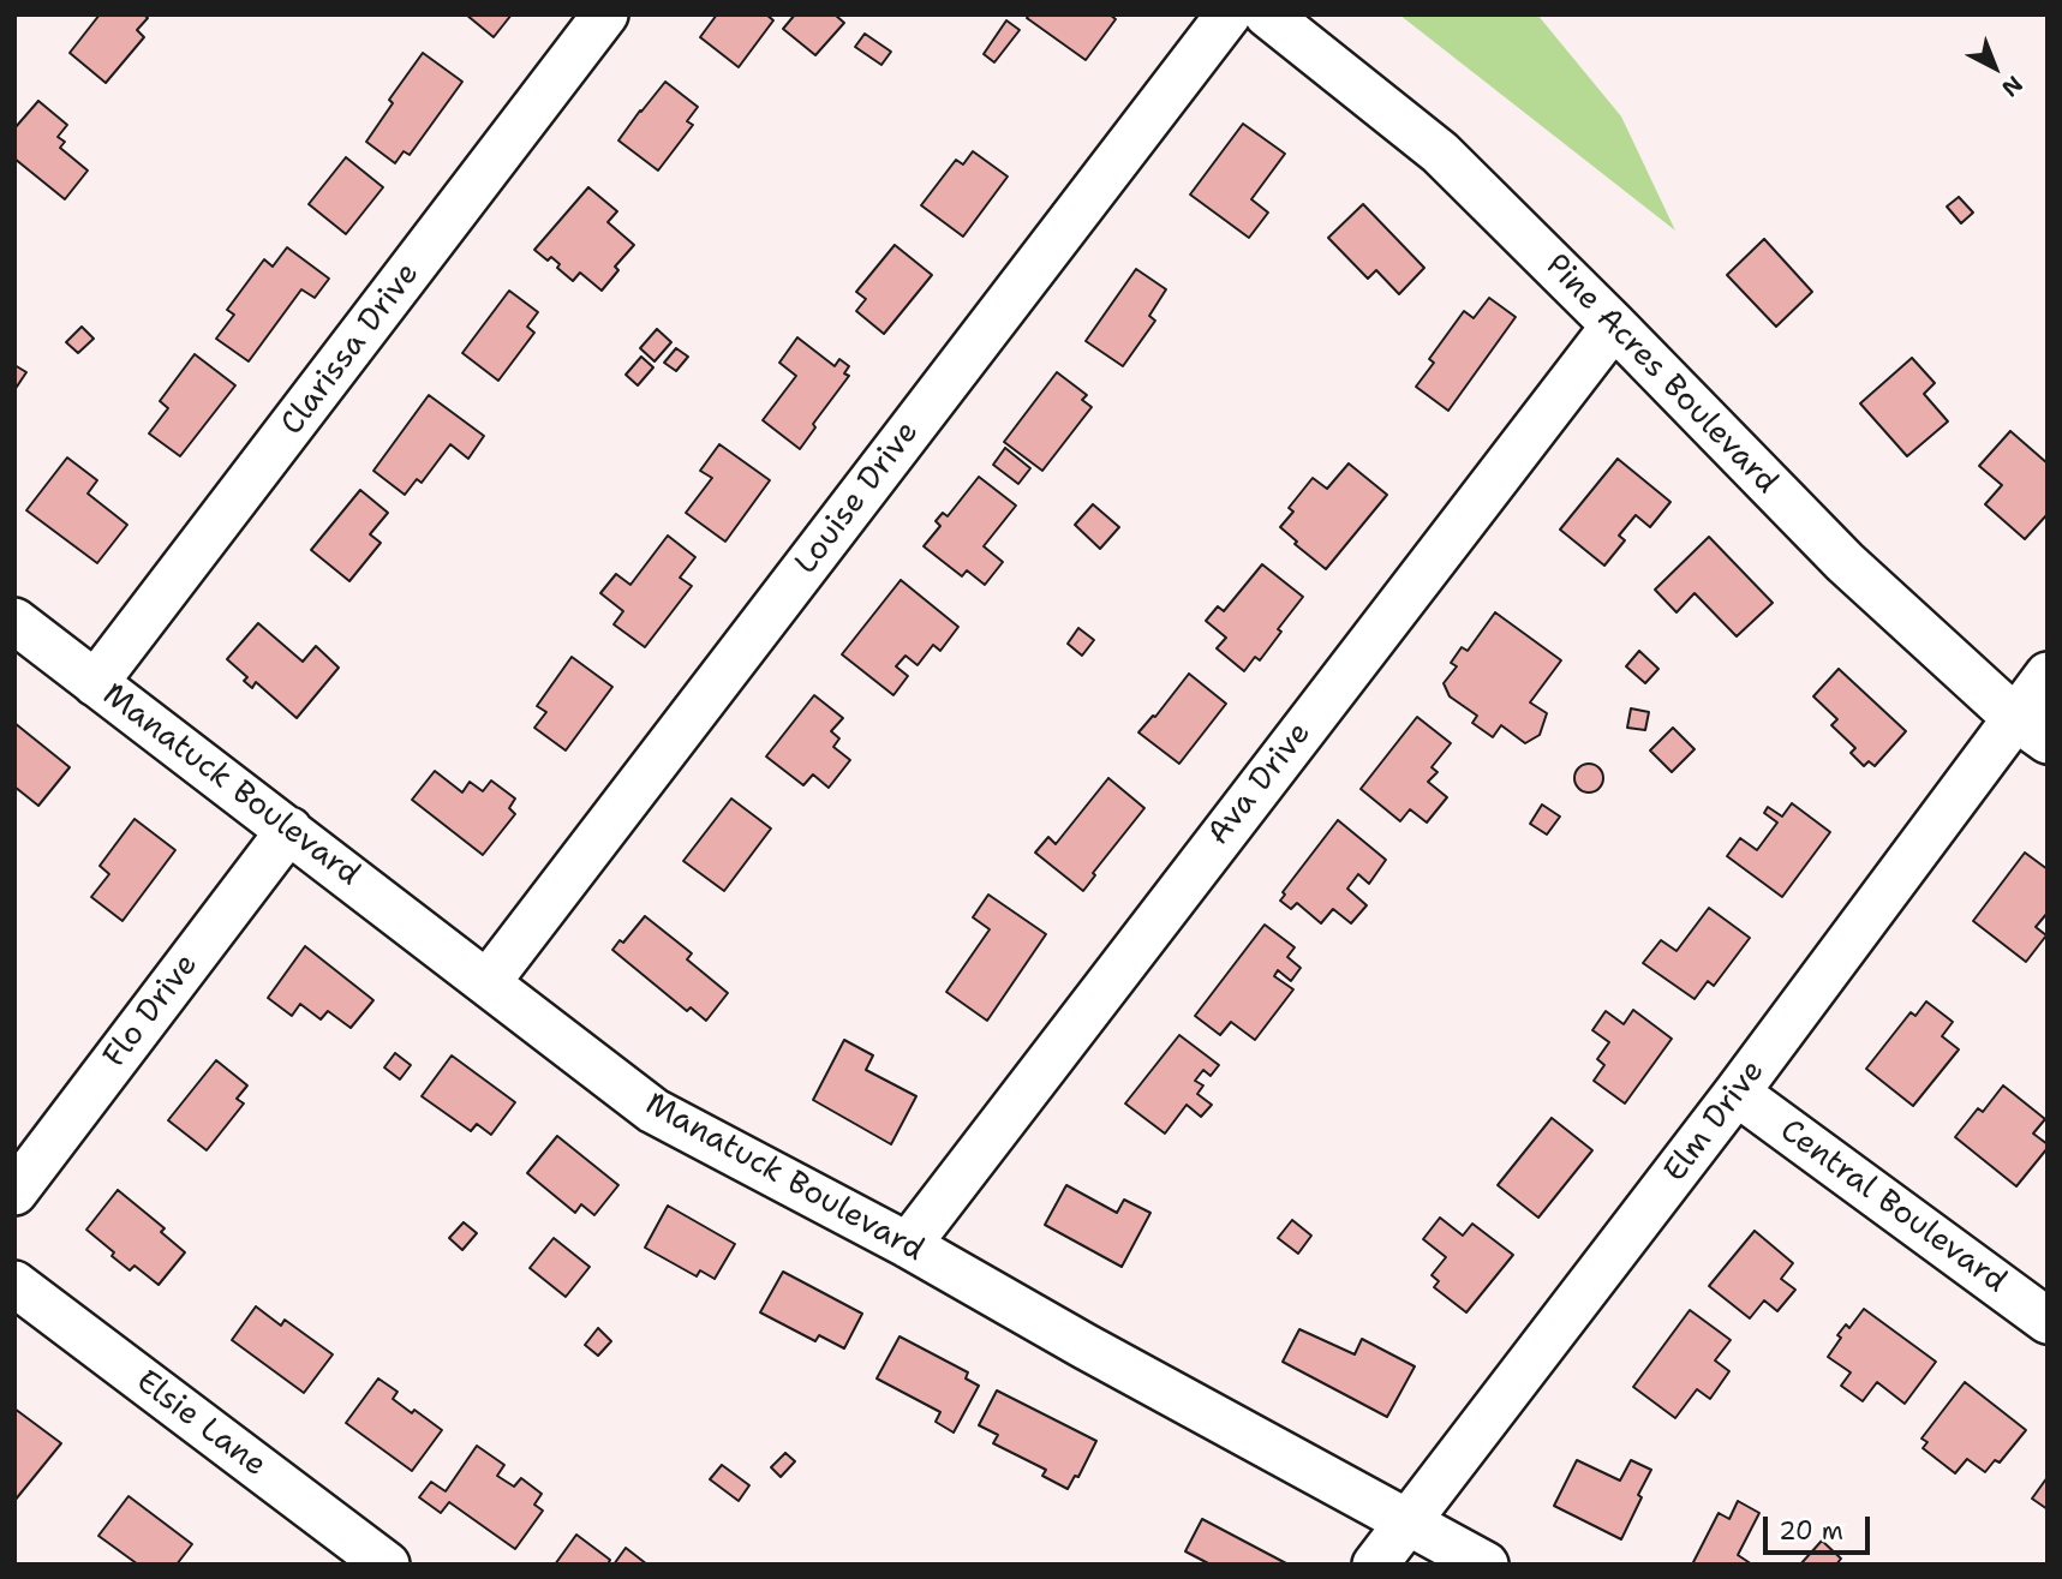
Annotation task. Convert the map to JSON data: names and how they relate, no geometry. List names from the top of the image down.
{
  "streets": {
    "street": [
      "Clarissa Drive",
      "Pine Acres Boulevard",
      "Louise Drive",
      "Ava Drive",
      "Manatuck Boulevard",
      "Flo Drive",
      "Elm Drive",
      "Central Boulevard",
      "Elsie Lane"
    ]
  },
  "crossings": [
    ["Clarissa Drive", "Manatuck Boulevard"],
    ["Pine Acres Boulevard", "Ava Drive"],
    ["Pine Acres Boulevard", "Elm Drive"],
    ["Louise Drive", "Manatuck Boulevard"],
    ["Ava Drive", "Manatuck Boulevard"],
    ["Manatuck Boulevard", "Flo Drive"],
    ["Manatuck Boulevard", "Elm Drive"],
    ["Elm Drive", "Central Boulevard"]
  ],
  "scale_bar": "20 m",
  "north": "bottom right"
}
